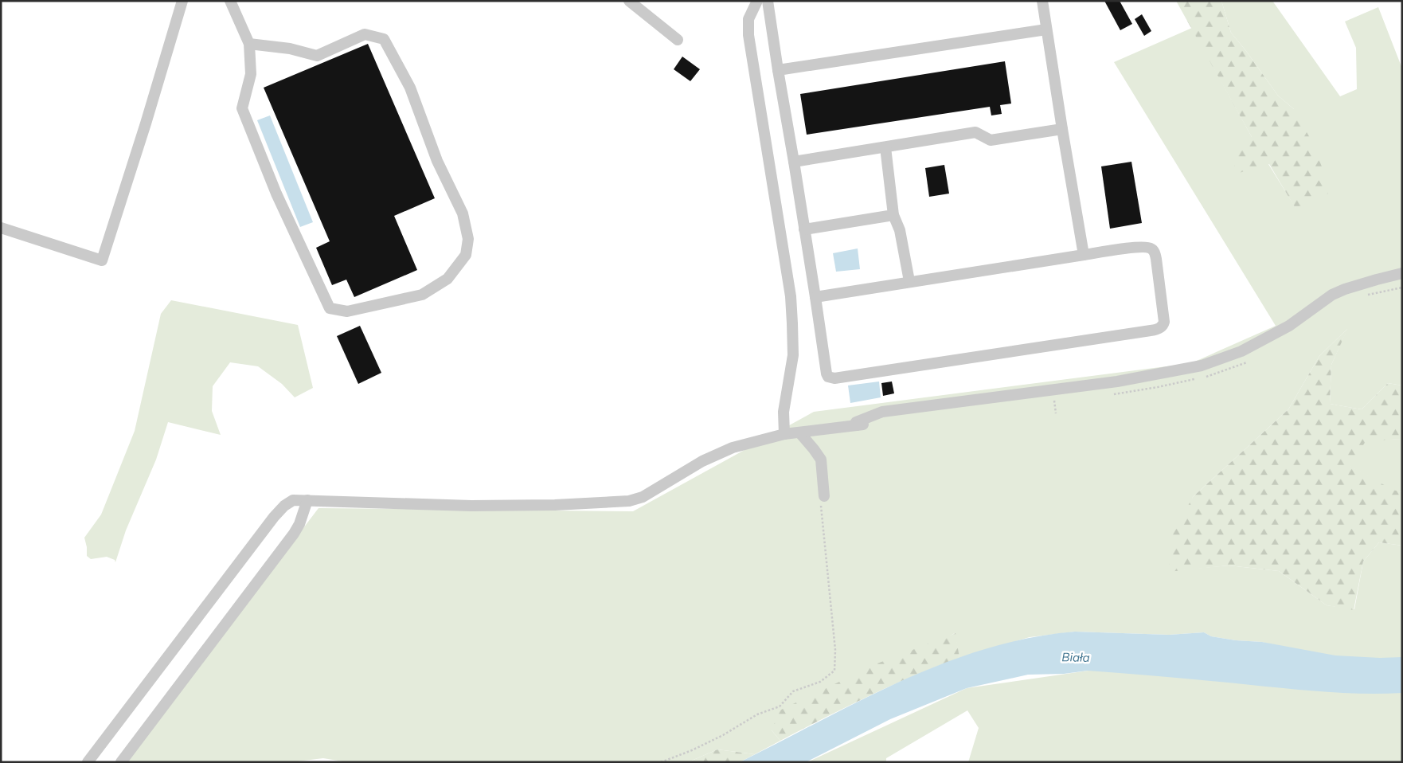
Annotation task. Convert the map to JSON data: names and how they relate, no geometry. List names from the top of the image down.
{
  "water": ["Biała"]
}
